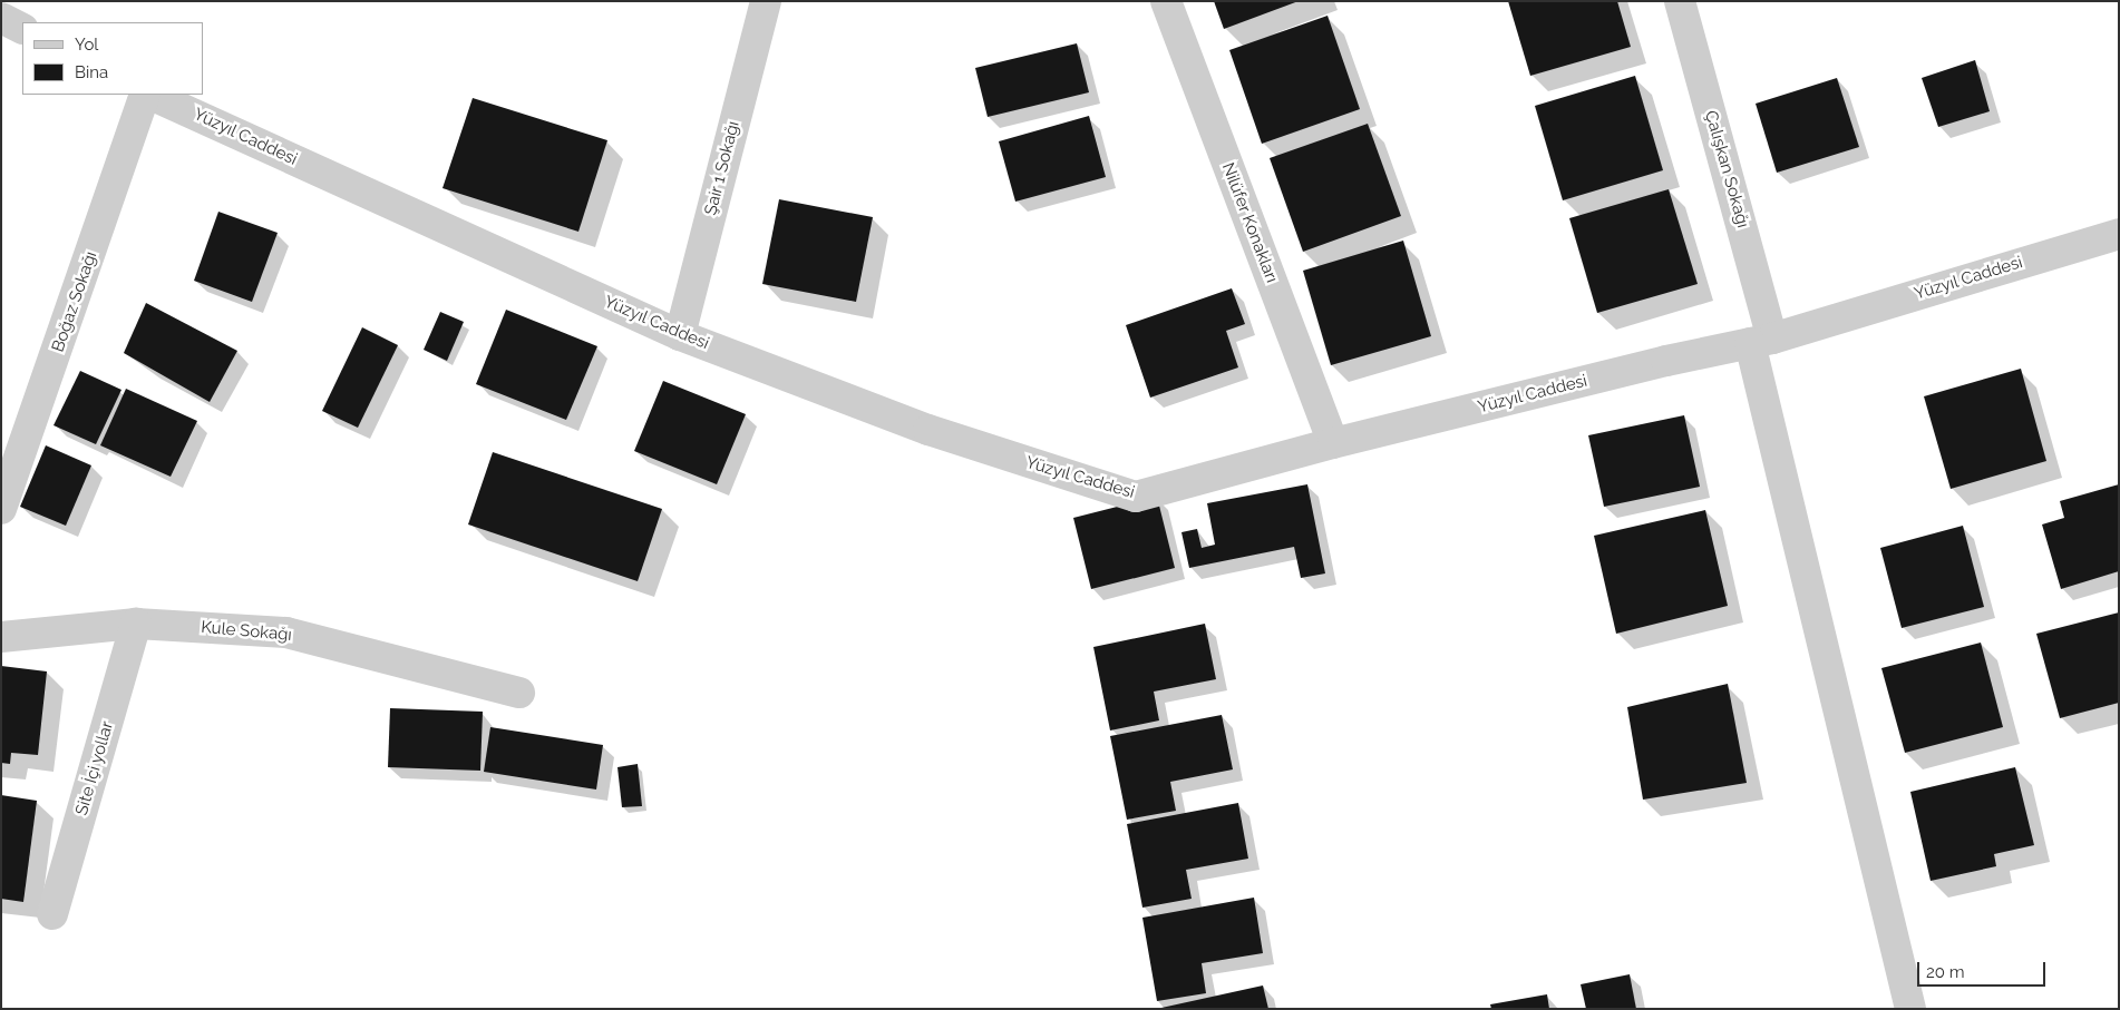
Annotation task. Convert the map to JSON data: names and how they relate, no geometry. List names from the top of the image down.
{
  "streets": {
    "street": [
      "Yüzyıl Caddesi",
      "Şair 1 Sokağı",
      "Çalışkan Sokağı",
      "Nilüfer Konakları",
      "Boğaz Sokağı",
      "Kule Sokağı",
      "Site İçi yollar"
    ]
  },
  "crossings": [
    ["Yüzyıl Caddesi", "Şair 1 Sokağı"],
    ["Yüzyıl Caddesi", "Çalışkan Sokağı"],
    ["Yüzyıl Caddesi", "Nilüfer Konakları"],
    ["Kule Sokağı", "Site İçi yollar"]
  ],
  "legend": ["Yol", "Bina"],
  "scale_bar": "20 m"
}
